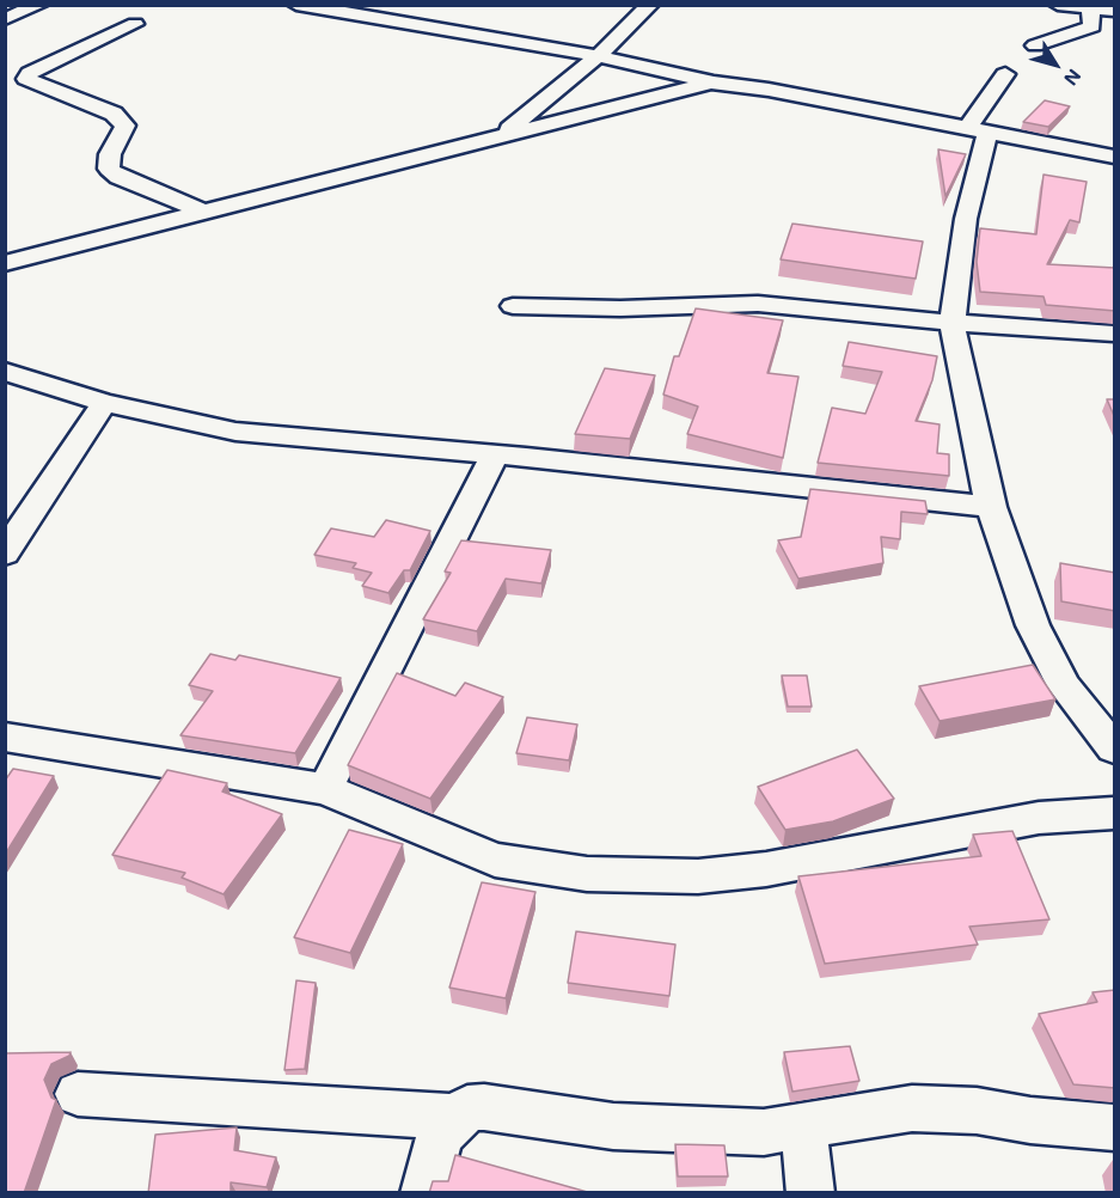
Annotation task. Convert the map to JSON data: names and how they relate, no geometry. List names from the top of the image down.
{
  "north": "bottom right"
}
